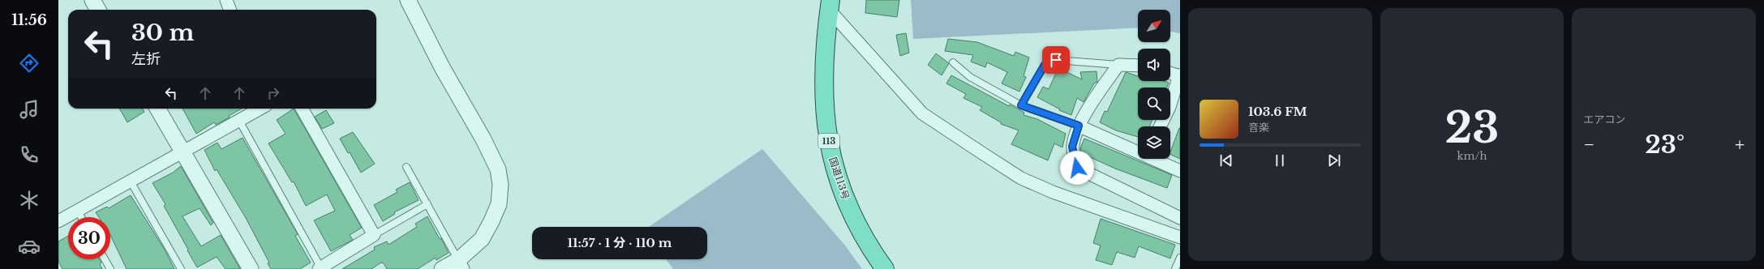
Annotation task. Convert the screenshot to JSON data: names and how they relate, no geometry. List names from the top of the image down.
{
  "streets": {
    "highway": ["113", "国道113号"]
  },
  "north": "top right",
  "page": {
    "tabs": "11:56",
    "tile": [
      ["23", "km/h"],
      "エアコン"
    ],
    "turn": ["30 m", "左折"],
    "song": ["103.6 FM", "音楽"],
    "heat": ["−", "23°", "+"],
    "limit": "30",
    "trip": "11:57 · 1 分 · 110 m"
  }
}
